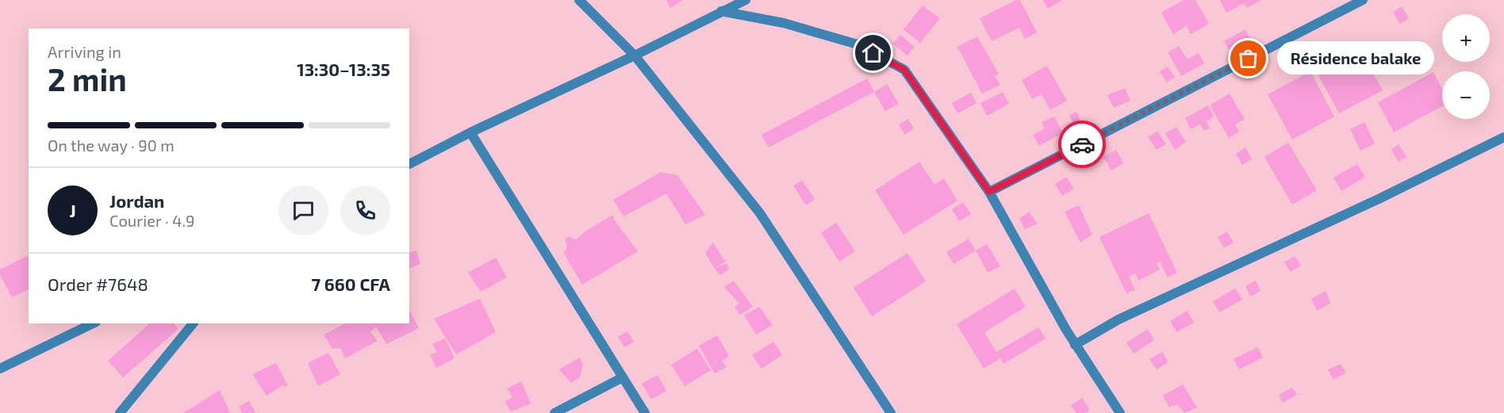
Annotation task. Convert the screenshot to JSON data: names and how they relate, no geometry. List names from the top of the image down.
{
  "places": ["Résidence balake"],
  "page": {
    "map_buttons": ["+", "−"],
    "heading": ["2 min", "Arriving in", "13:30–13:35"],
    "panel": [
      "Jordan",
      "Courier · 4.9",
      "Order #7648",
      "7 660 CFA"
    ],
    "bubble": "Résidence balake",
    "bar": "On the way · 90 m",
    "round": "J"
  }
}
